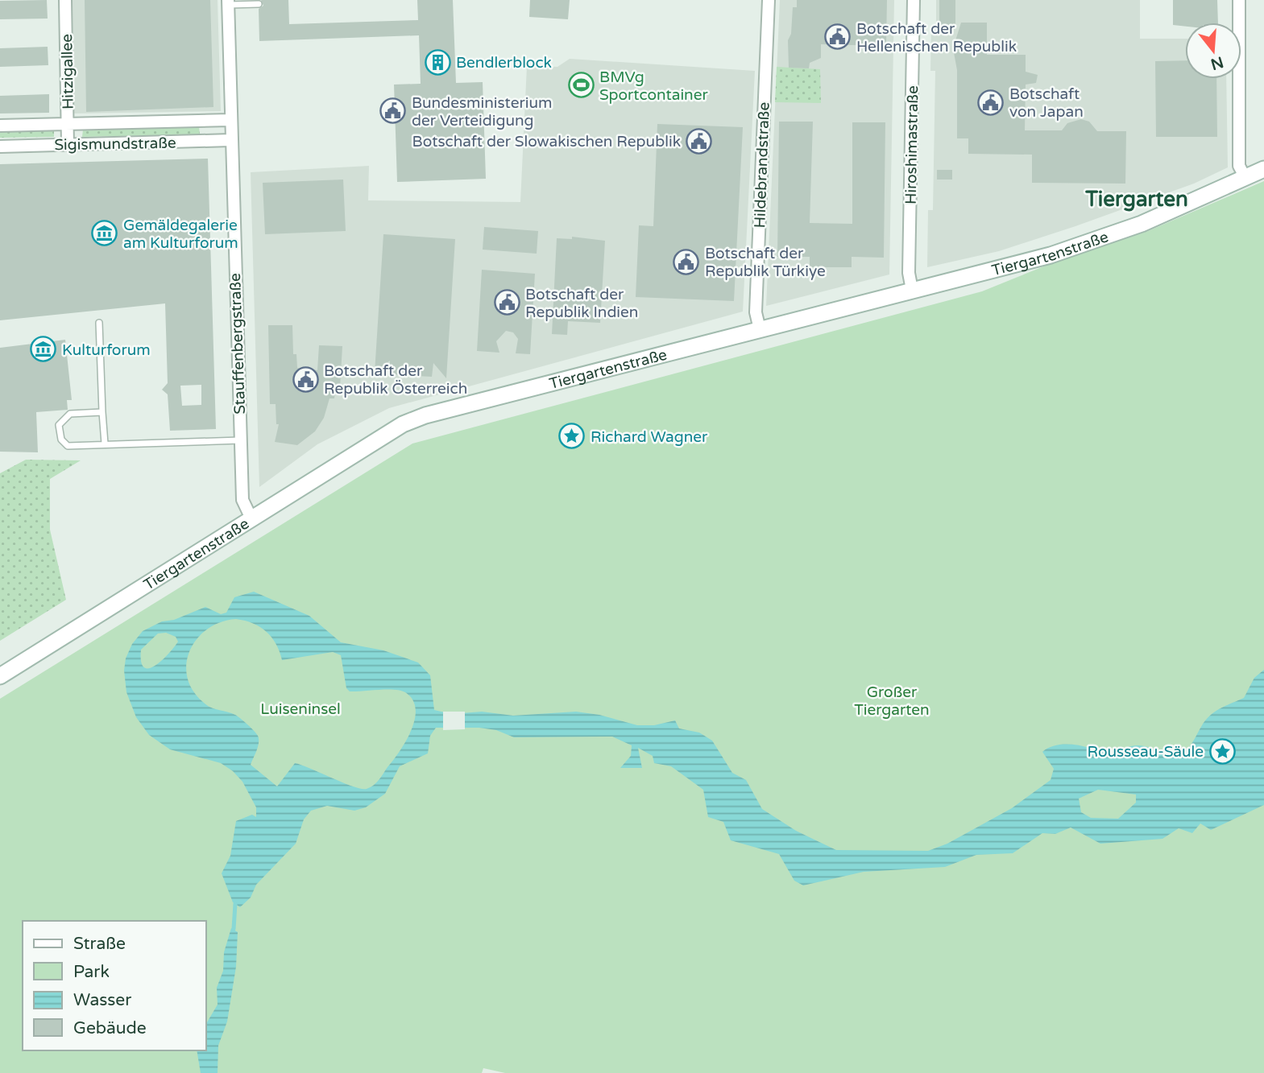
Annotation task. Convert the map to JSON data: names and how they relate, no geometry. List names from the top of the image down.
{
  "streets": {
    "main road": ["Tiergartenstraße"],
    "street": [
      "Hitzigallee",
      "Sigismundstraße",
      "Hiroshimastraße",
      "Hildebrandstraße",
      "Stauffenbergstraße"
    ]
  },
  "crossings": [
    ["Hitzigallee", "Sigismundstraße"],
    ["Sigismundstraße", "Stauffenbergstraße"],
    ["Hiroshimastraße", "Tiergartenstraße"],
    ["Hildebrandstraße", "Tiergartenstraße"],
    ["Tiergartenstraße", "Stauffenbergstraße"]
  ],
  "districts": ["Tiergarten"],
  "parks": ["Großer Tiergarten", "Luiseninsel"],
  "places": {
    "public building": [
      "Botschaft der Hellenischen Republik",
      "Botschaft von Japan",
      "Bundesministerium der Verteidigung",
      "Botschaft der Slowakischen Republik",
      "Botschaft der Republik Türkiye",
      "Botschaft der Republik Indien",
      "Botschaft der Republik Österreich"
    ],
    "building": ["Bendlerblock"],
    "sports": ["BMVg Sportcontainer"],
    "museum": ["Gemäldegalerie am Kulturforum", "Kulturforum"],
    "place": ["Richard Wagner", "Rousseau-Säule"]
  },
  "legend": [
    "Straße",
    "Park",
    "Wasser",
    "Gebäude"
  ],
  "north": "bottom"
}
